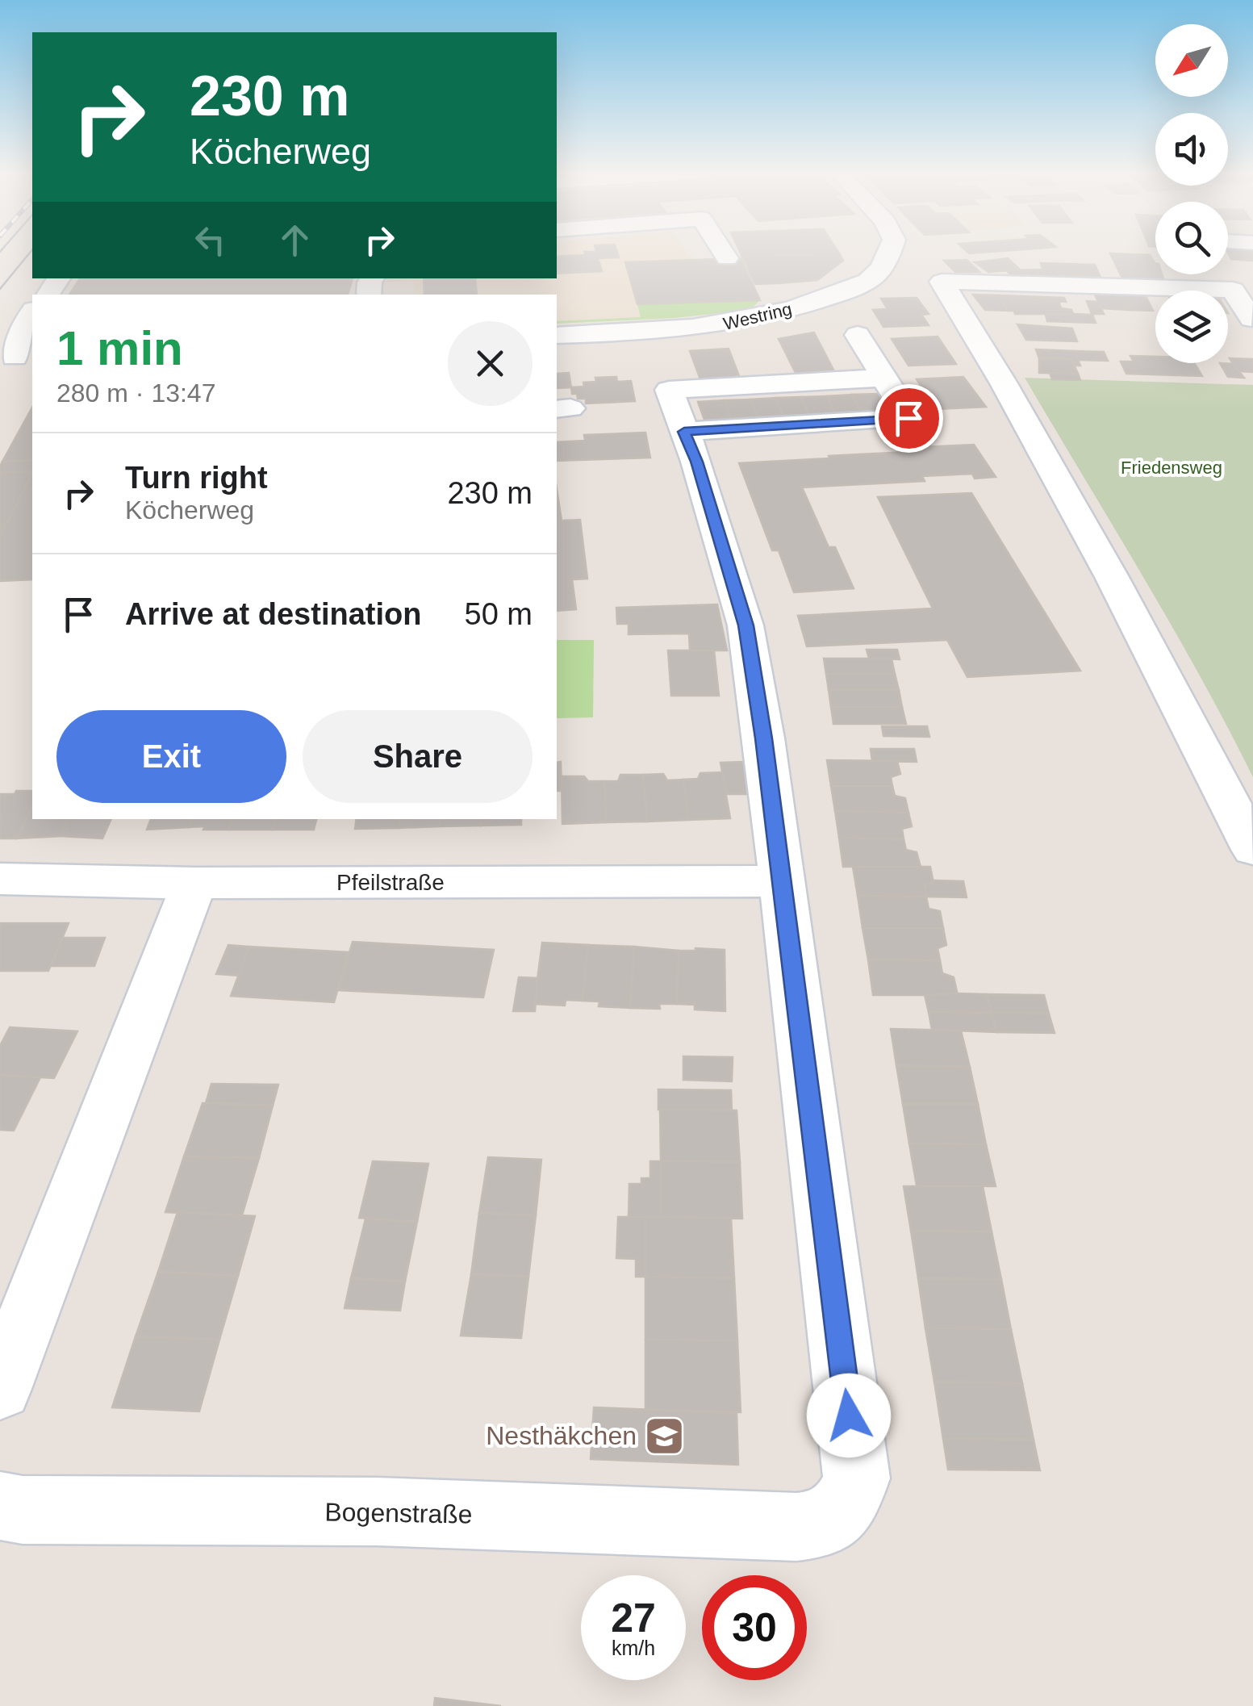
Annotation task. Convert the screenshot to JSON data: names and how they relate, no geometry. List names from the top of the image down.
{
  "streets": {
    "street": ["Westring", "Pfeilstraße", "Bogenstraße"]
  },
  "crossings": [
    ["Pfeilstraße", "Bogenstraße"]
  ],
  "parks": ["Friedensweg"],
  "places": {
    "school or university": ["Nesthäkchen"]
  },
  "north": "bottom left",
  "page": {
    "turn": ["230 m", "Köcherweg"],
    "heading": ["1 min", "280 m · 13:47"],
    "list": [
      {
        "name": "Turn right",
        "note": "Köcherweg",
        "value": "230 m"
      },
      {
        "name": "Arrive at destination",
        "value": "50 m"
      }
    ],
    "buttons": ["Exit", "Share"],
    "speed": "27 km/h",
    "limit": "30"
  }
}
